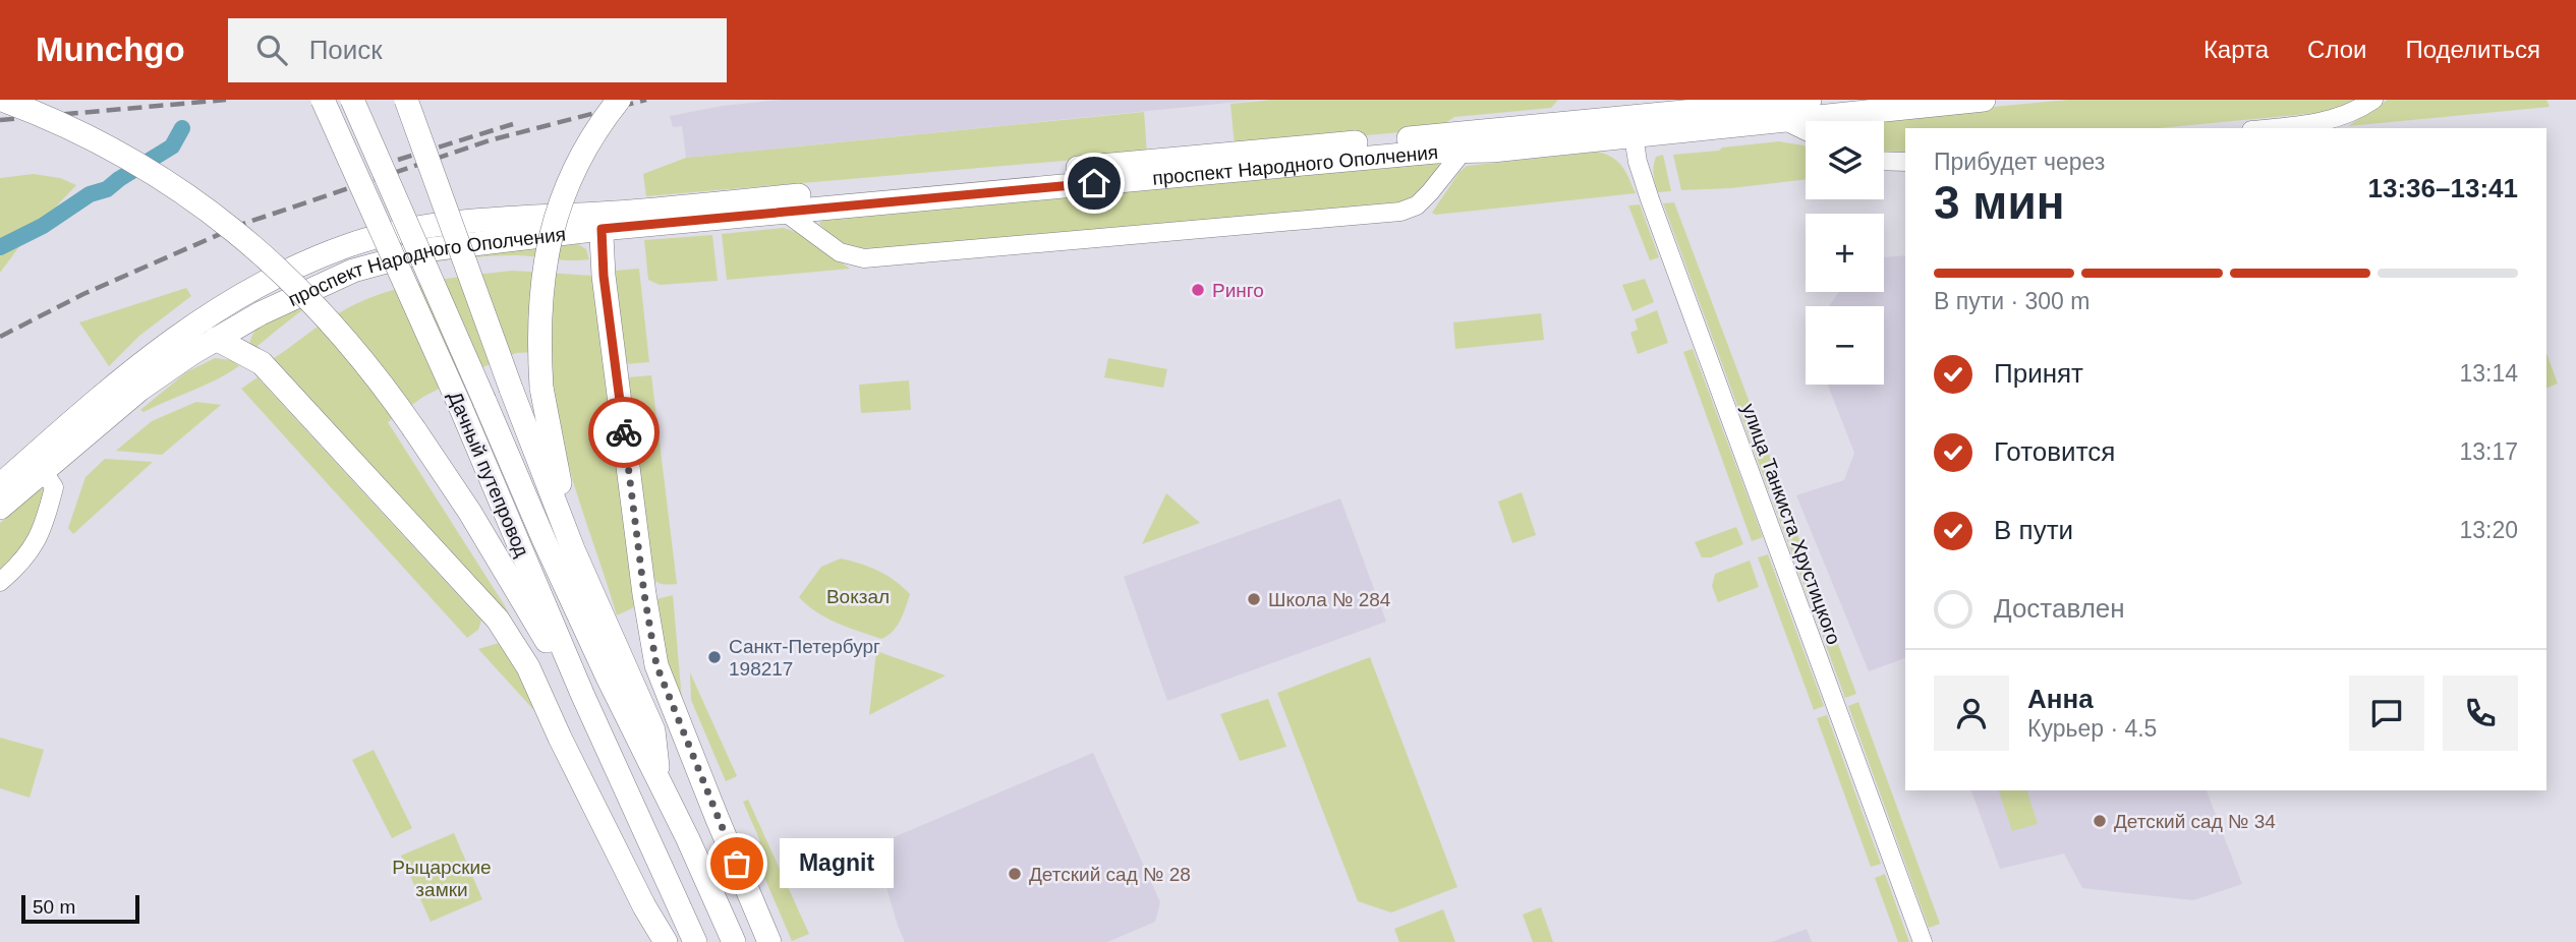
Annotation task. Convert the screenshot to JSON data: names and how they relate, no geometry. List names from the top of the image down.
{
  "streets": {
    "main road": ["проспект Народного Ополчения", "Дачный путепровод"],
    "street": ["улица Танкиста Хрустицкого"]
  },
  "crossings": [
    ["проспект Народного Ополчения", "улица Танкиста Хрустицкого"]
  ],
  "parks": ["Вокзал", "Рыцарские замки"],
  "places": [
    "Ринго",
    "Школа № 284",
    "Санкт-Петербург 198217",
    "Детский сад № 34",
    "Magnit",
    "Детский сад № 28"
  ],
  "scale_bar": "50 m",
  "page": {
    "header": "Munchgo",
    "search": "Поиск",
    "nav": ["Карта", "Слои", "Поделиться"],
    "map_buttons": ["+", "−"],
    "heading": ["3 мин", "Прибудет через", "13:36–13:41"],
    "panel": ["Анна", "Курьер · 4.5"],
    "bar": "В пути · 300 m",
    "list": [
      ["Принят", "13:14"],
      ["Готовится", "13:17"],
      ["В пути", "13:20"],
      "Доставлен"
    ],
    "bubble": "Magnit",
    "scale": "50 m"
  }
}
